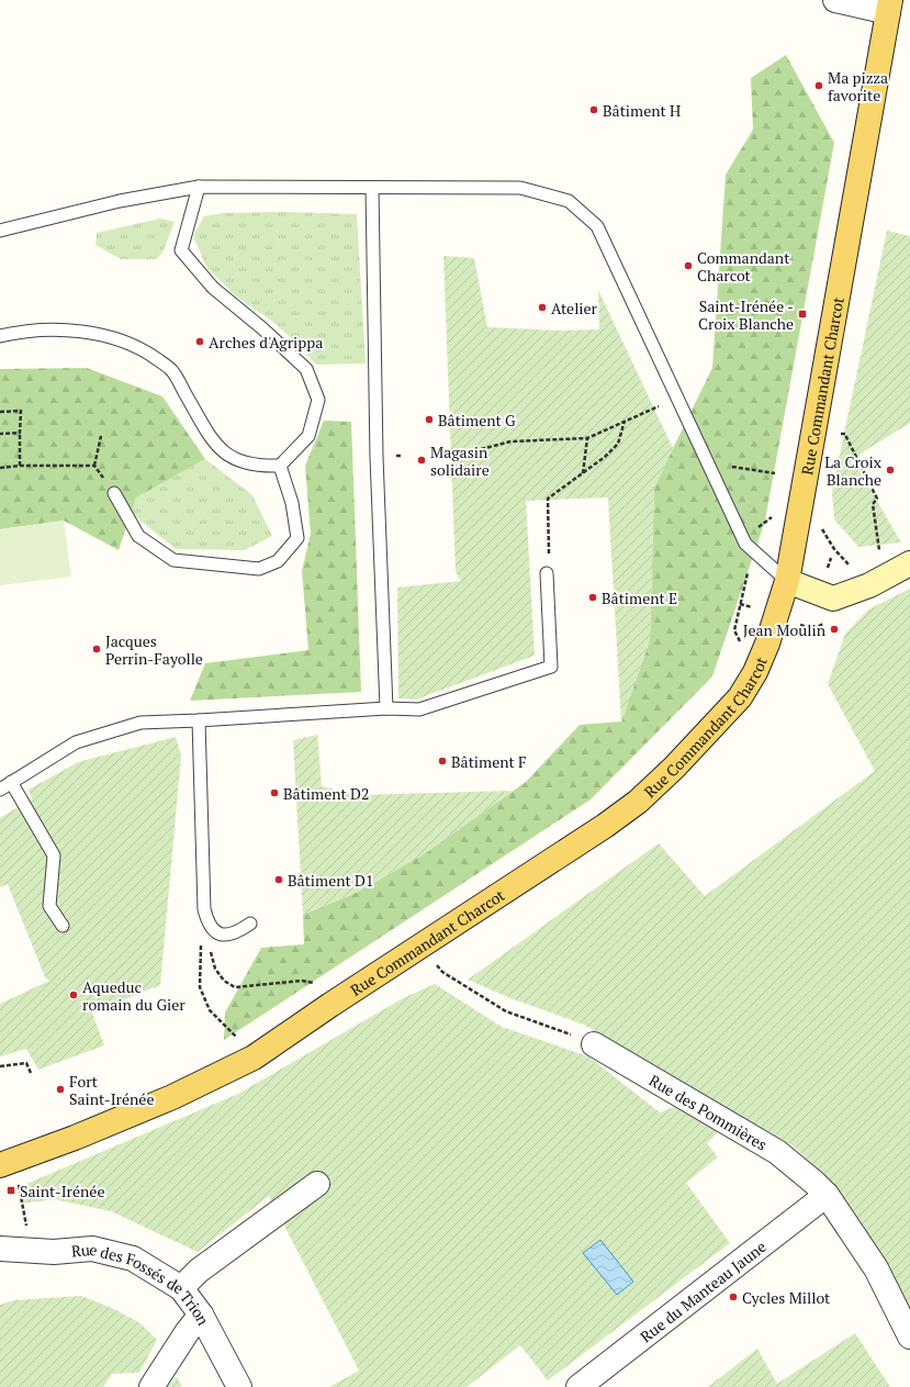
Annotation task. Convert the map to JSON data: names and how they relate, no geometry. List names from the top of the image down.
{
  "streets": {
    "main road": ["Rue Commandant Charcot"],
    "street": ["Rue des Pommières", "Rue des Fossés de Trion", "Rue du Manteau Jaune"]
  },
  "crossings": [
    ["Rue des Pommières", "Rue du Manteau Jaune"]
  ],
  "places": {
    "other": [
      "Ma pizza favorite",
      "Bâtiment H",
      "Commandant Charcot",
      "Atelier",
      "Arches d'Agrippa",
      "Bâtiment G",
      "Magasin solidaire",
      "La Croix Blanche",
      "Bâtiment E",
      "Jean Moulin",
      "Jacques Perrin-Fayolle",
      "Bâtiment F",
      "Bâtiment D2",
      "Bâtiment D1",
      "Aqueduc romain du Gier",
      "Fort Saint-Irénée",
      "Cycles Millot"
    ],
    "transit": ["Saint-Irénée - Croix Blanche", "Saint-Irénée"]
  }
}
